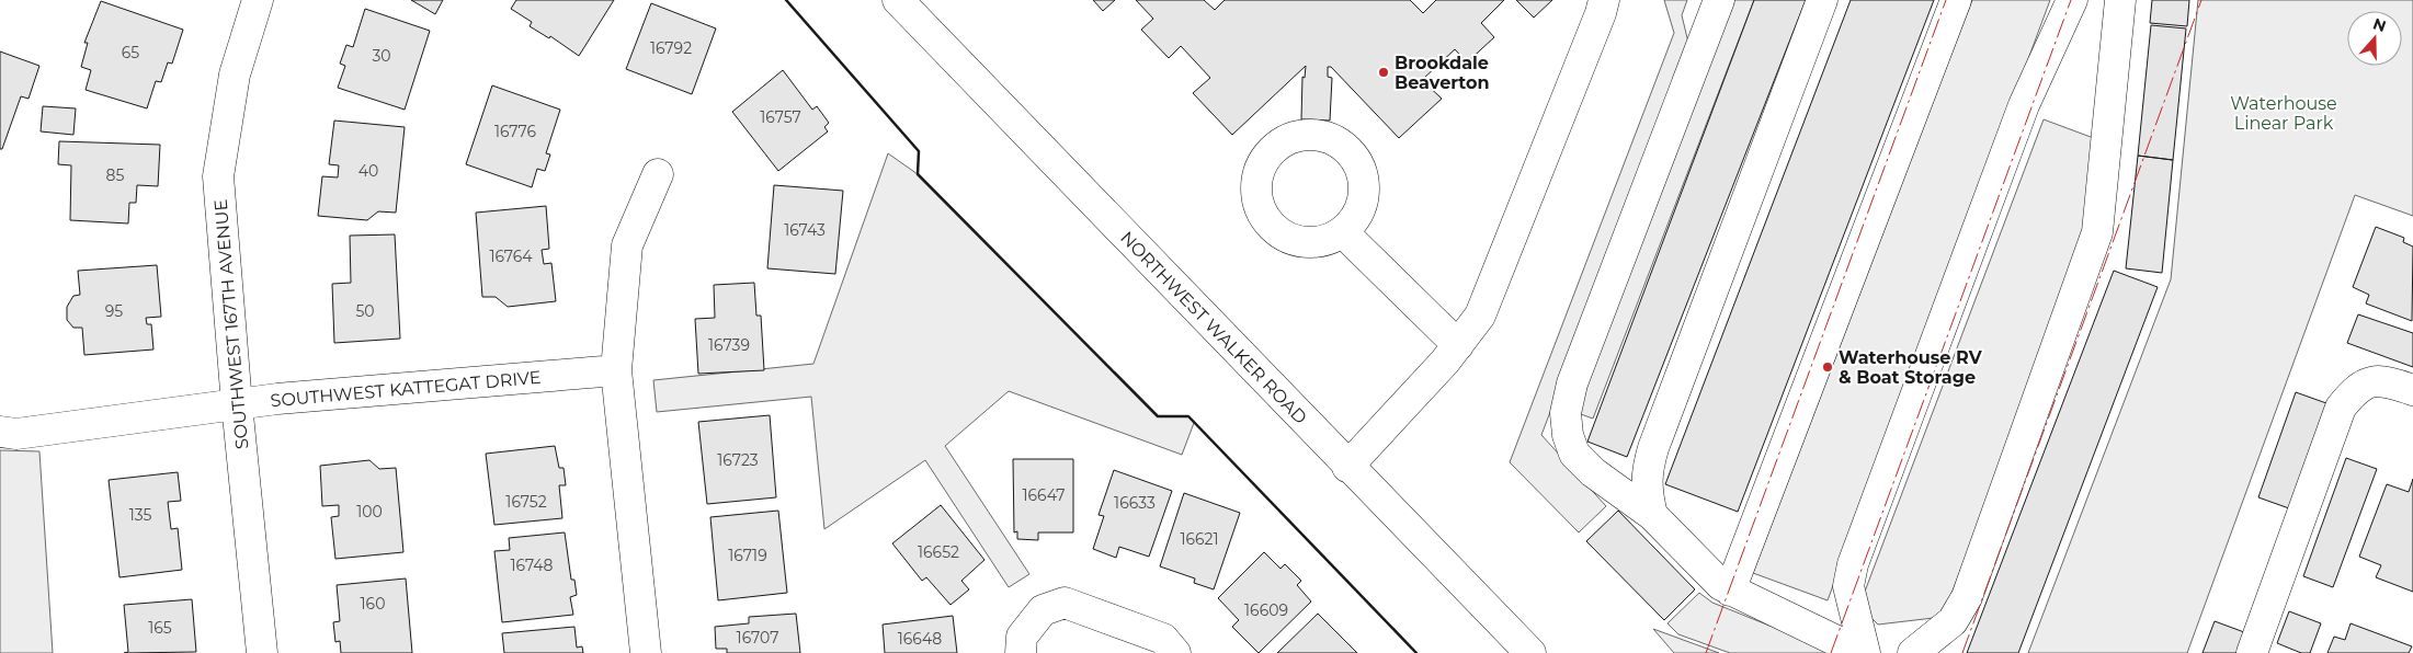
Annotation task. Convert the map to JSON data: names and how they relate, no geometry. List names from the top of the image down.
{
  "streets": {
    "street": ["SOUTHWEST 167TH AVENUE", "NORTHWEST WALKER ROAD", "SOUTHWEST KATTEGAT DRIVE"]
  },
  "crossings": [
    ["SOUTHWEST 167TH AVENUE", "SOUTHWEST KATTEGAT DRIVE"]
  ],
  "parks": ["Waterhouse Linear Park"],
  "places": ["Brookdale Beaverton", "Waterhouse RV & Boat Storage"],
  "house_numbers": [
    "16792",
    "65",
    "30",
    "16757",
    "16776",
    "40",
    "85",
    "16743",
    "16764",
    "95",
    "50",
    "16739",
    "16723",
    "16647",
    "16752",
    "16633",
    "100",
    "135",
    "16621",
    "16652",
    "16719",
    "16748",
    "160",
    "16609",
    "165",
    "16707",
    "16648"
  ],
  "north": "top"
}
